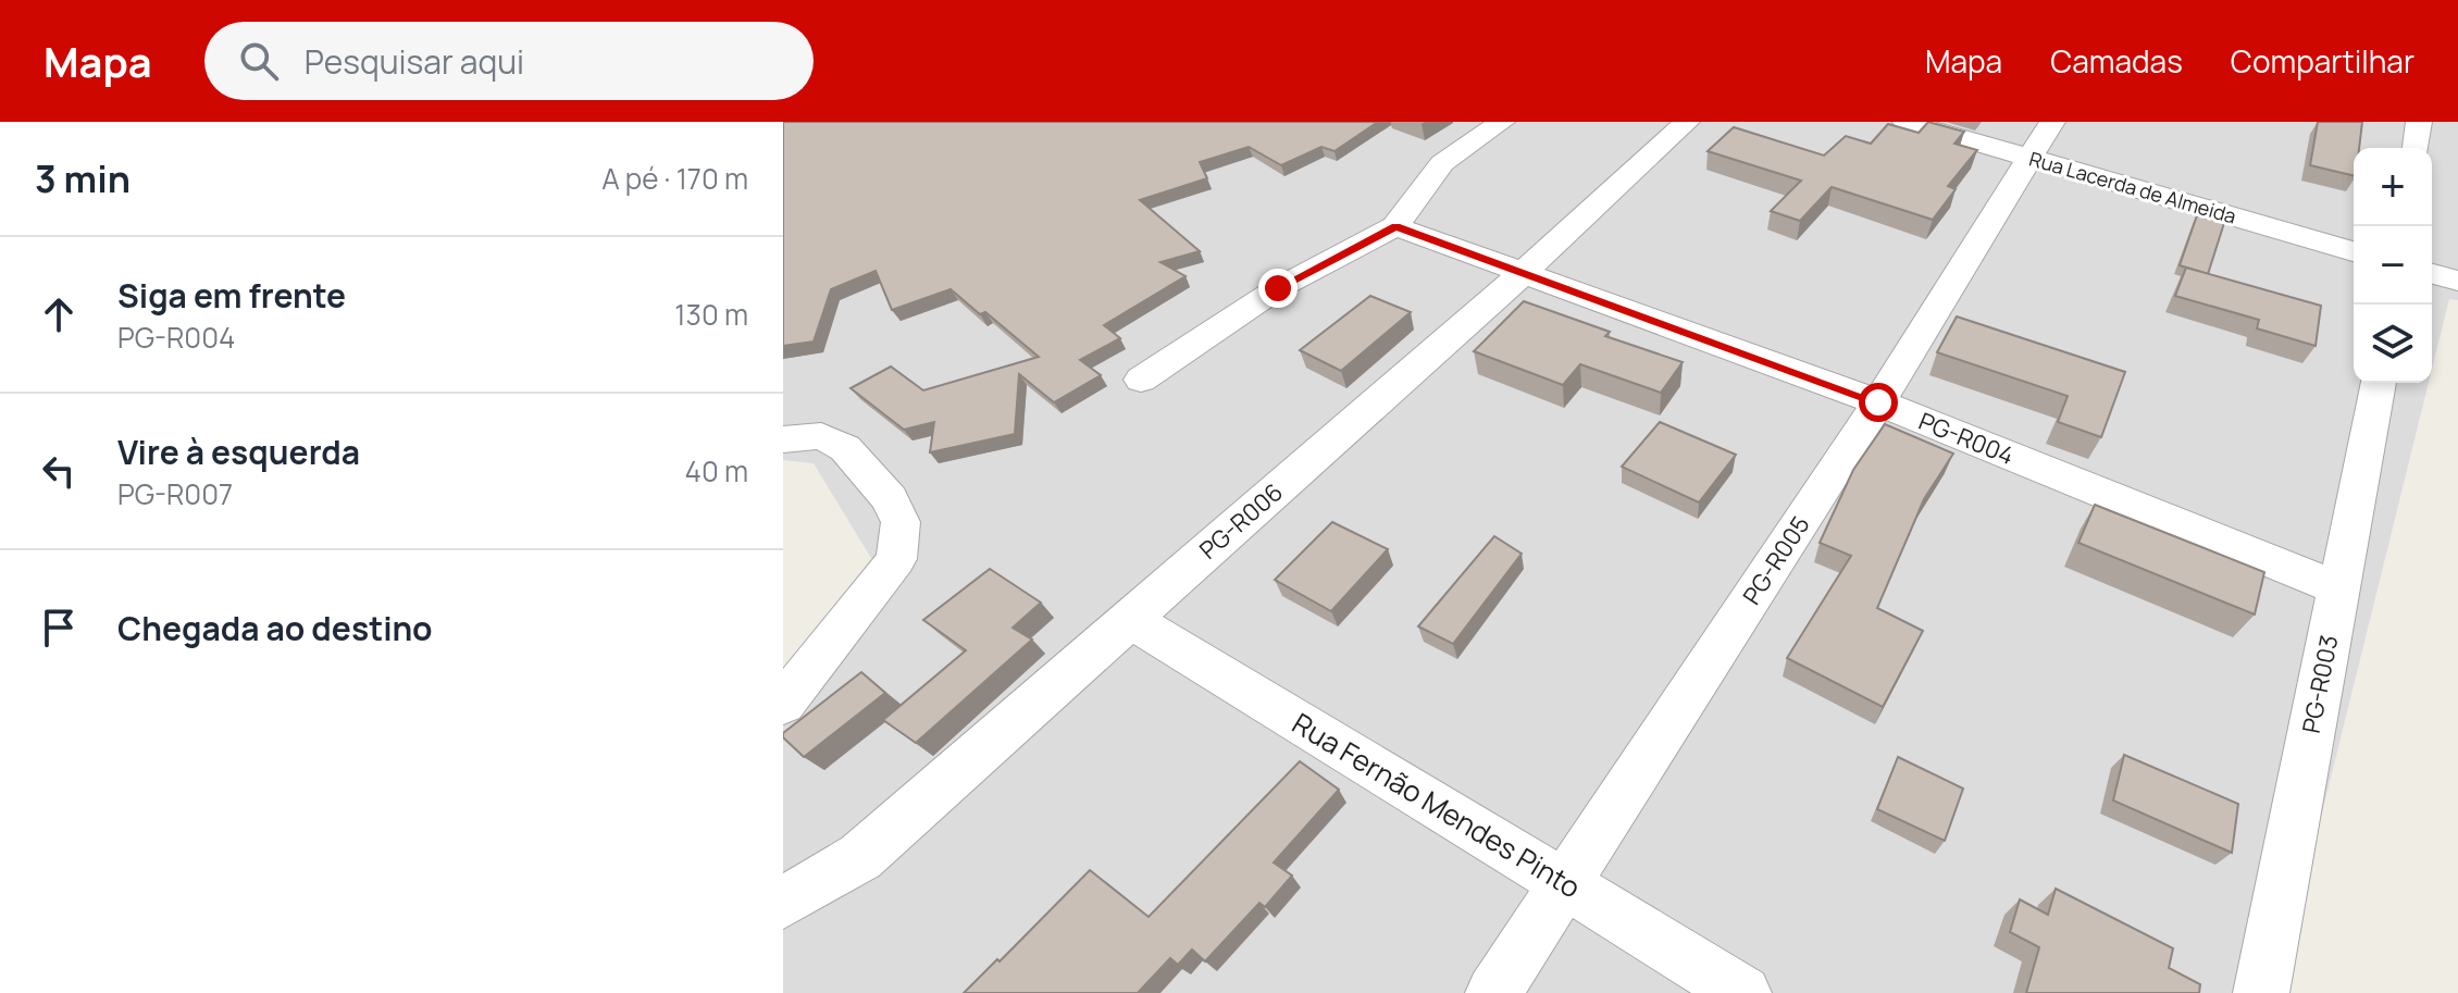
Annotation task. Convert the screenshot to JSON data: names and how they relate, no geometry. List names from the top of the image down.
{
  "streets": {
    "street": [
      "Rua Lacerda de Almeida",
      "PG-R004",
      "PG-R006",
      "PG-R005",
      "PG-R003",
      "Rua Fernão Mendes Pinto"
    ]
  },
  "crossings": [
    ["Rua Lacerda de Almeida", "PG-R005"],
    ["PG-R004", "PG-R006"],
    ["PG-R004", "PG-R005"],
    ["PG-R004", "PG-R003"],
    ["PG-R006", "Rua Fernão Mendes Pinto"],
    ["PG-R005", "Rua Fernão Mendes Pinto"]
  ],
  "page": {
    "header": "Mapa",
    "search": "Pesquisar aqui",
    "nav": ["Mapa", "Camadas", "Compartilhar"],
    "heading": ["3 min", "A pé · 170 m"],
    "map_buttons": ["+", "−"],
    "list": [
      ["Siga em frente", "PG-R004", "130 m"],
      ["Vire à esquerda", "PG-R007", "40 m"],
      "Chegada ao destino"
    ]
  }
}
